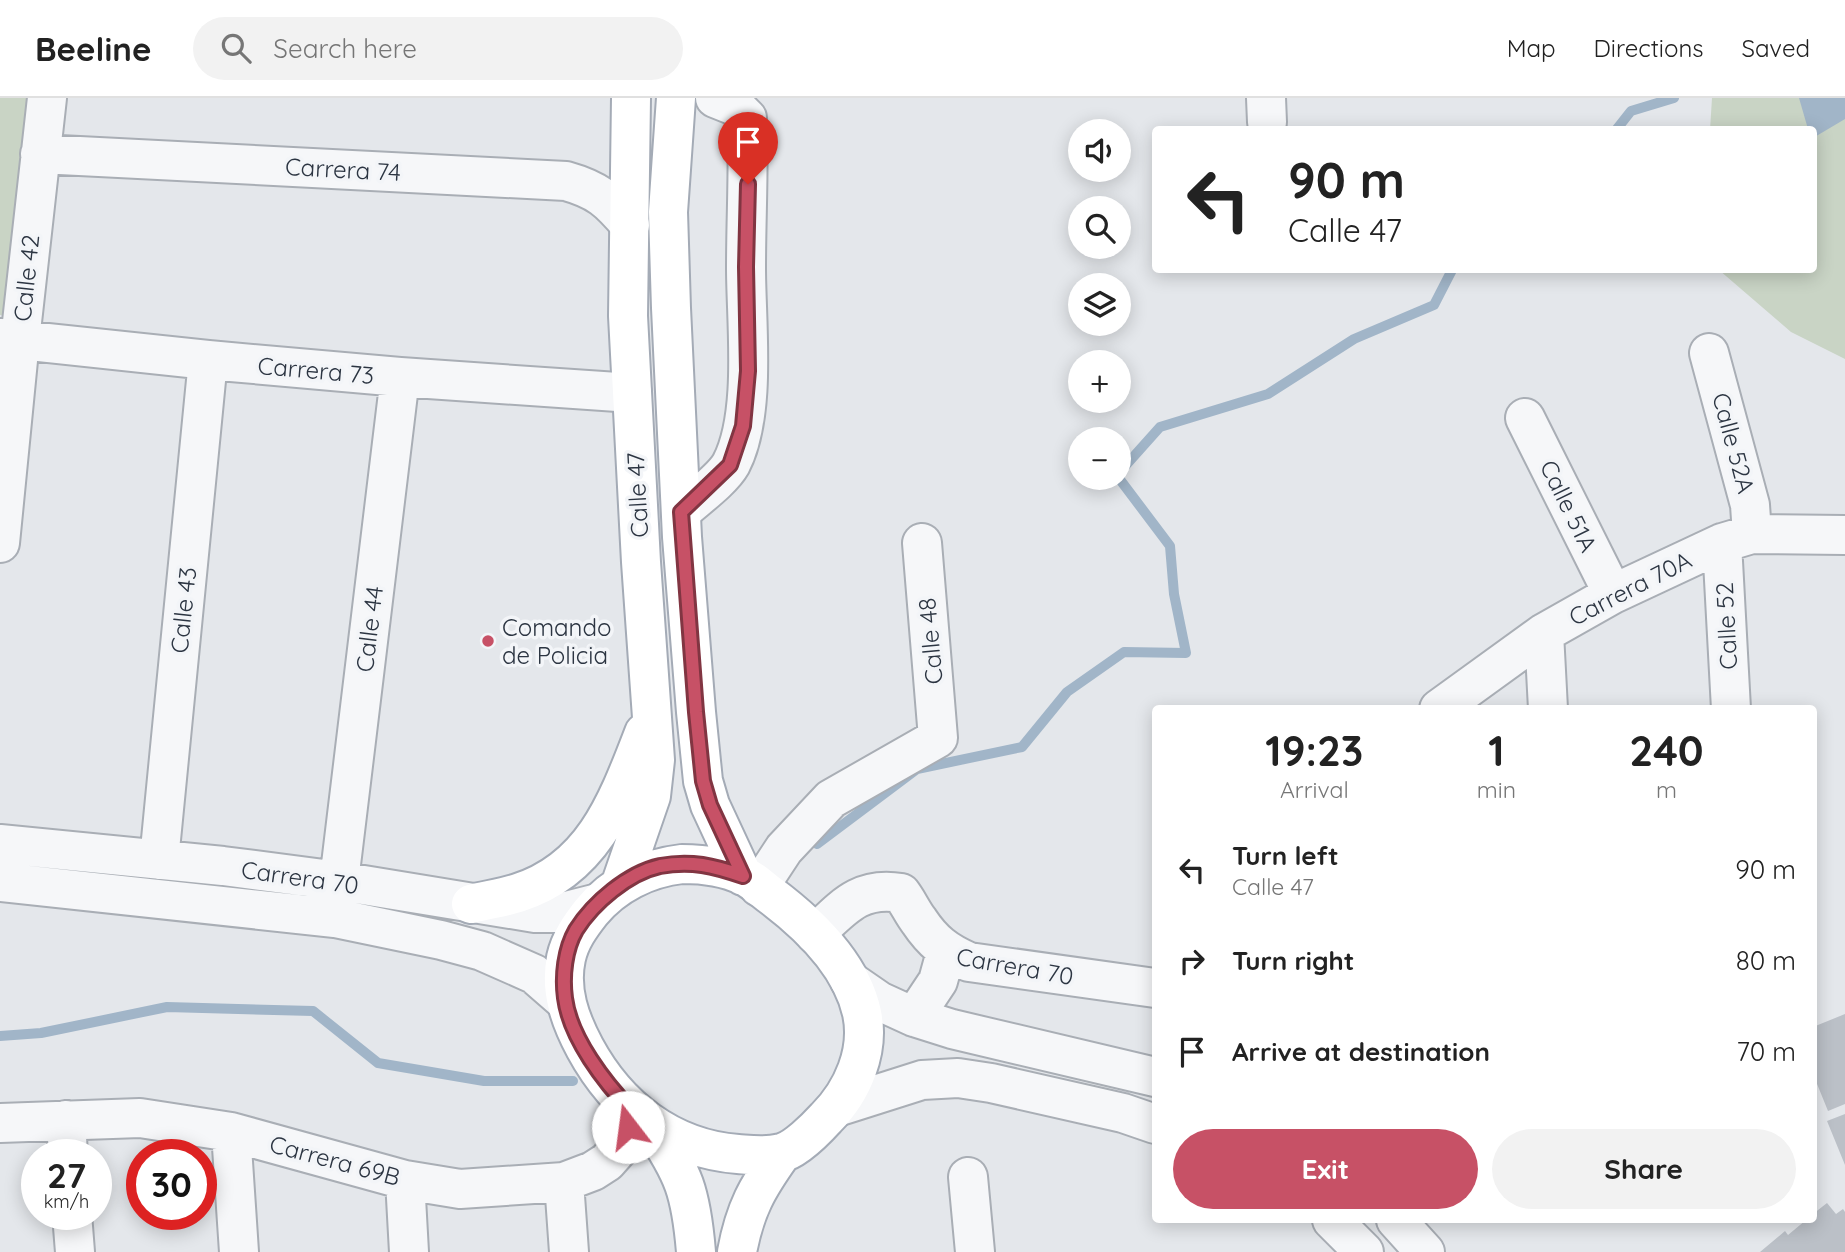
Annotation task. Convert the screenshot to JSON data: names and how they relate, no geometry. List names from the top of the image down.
{
  "streets": {
    "main road": ["Calle 47"],
    "street": [
      "Carrera 74",
      "Calle 42",
      "Carrera 73",
      "Calle 52A",
      "Calle 51A",
      "Carrera 70A",
      "Calle 43",
      "Calle 52",
      "Calle 44",
      "Calle 48",
      "Carrera 70",
      "Carrera 69B"
    ]
  },
  "crossings": [
    ["Carrera 74", "Calle 42"],
    ["Carrera 74", "Calle 47"],
    ["Calle 42", "Carrera 73"],
    ["Carrera 73", "Calle 47"],
    ["Carrera 73", "Calle 43"],
    ["Carrera 73", "Calle 44"],
    ["Calle 52A", "Carrera 70A"],
    ["Calle 52A", "Calle 52"],
    ["Calle 47", "Calle 48"],
    ["Calle 47", "Carrera 70"],
    ["Calle 51A", "Carrera 70A"],
    ["Carrera 70A", "Calle 52"],
    ["Calle 43", "Carrera 70"],
    ["Calle 44", "Carrera 70"]
  ],
  "places": ["Comando de Policia"],
  "page": {
    "header": "Beeline",
    "search": "Search here",
    "nav": ["Map", "Directions", "Saved"],
    "map_buttons": ["+", "−"],
    "turn": ["90 m", "Calle 47"],
    "eta": [
      "19:23",
      "Arrival",
      "1",
      "min",
      "240",
      "m"
    ],
    "list": [
      {
        "name": "Turn left",
        "note": "Calle 47",
        "value": "90 m"
      },
      {
        "name": "Turn right",
        "value": "80 m"
      },
      {
        "name": "Arrive at destination",
        "value": "70 m"
      }
    ],
    "buttons": ["Exit", "Share"],
    "speed": "27 km/h",
    "limit": "30"
  }
}
